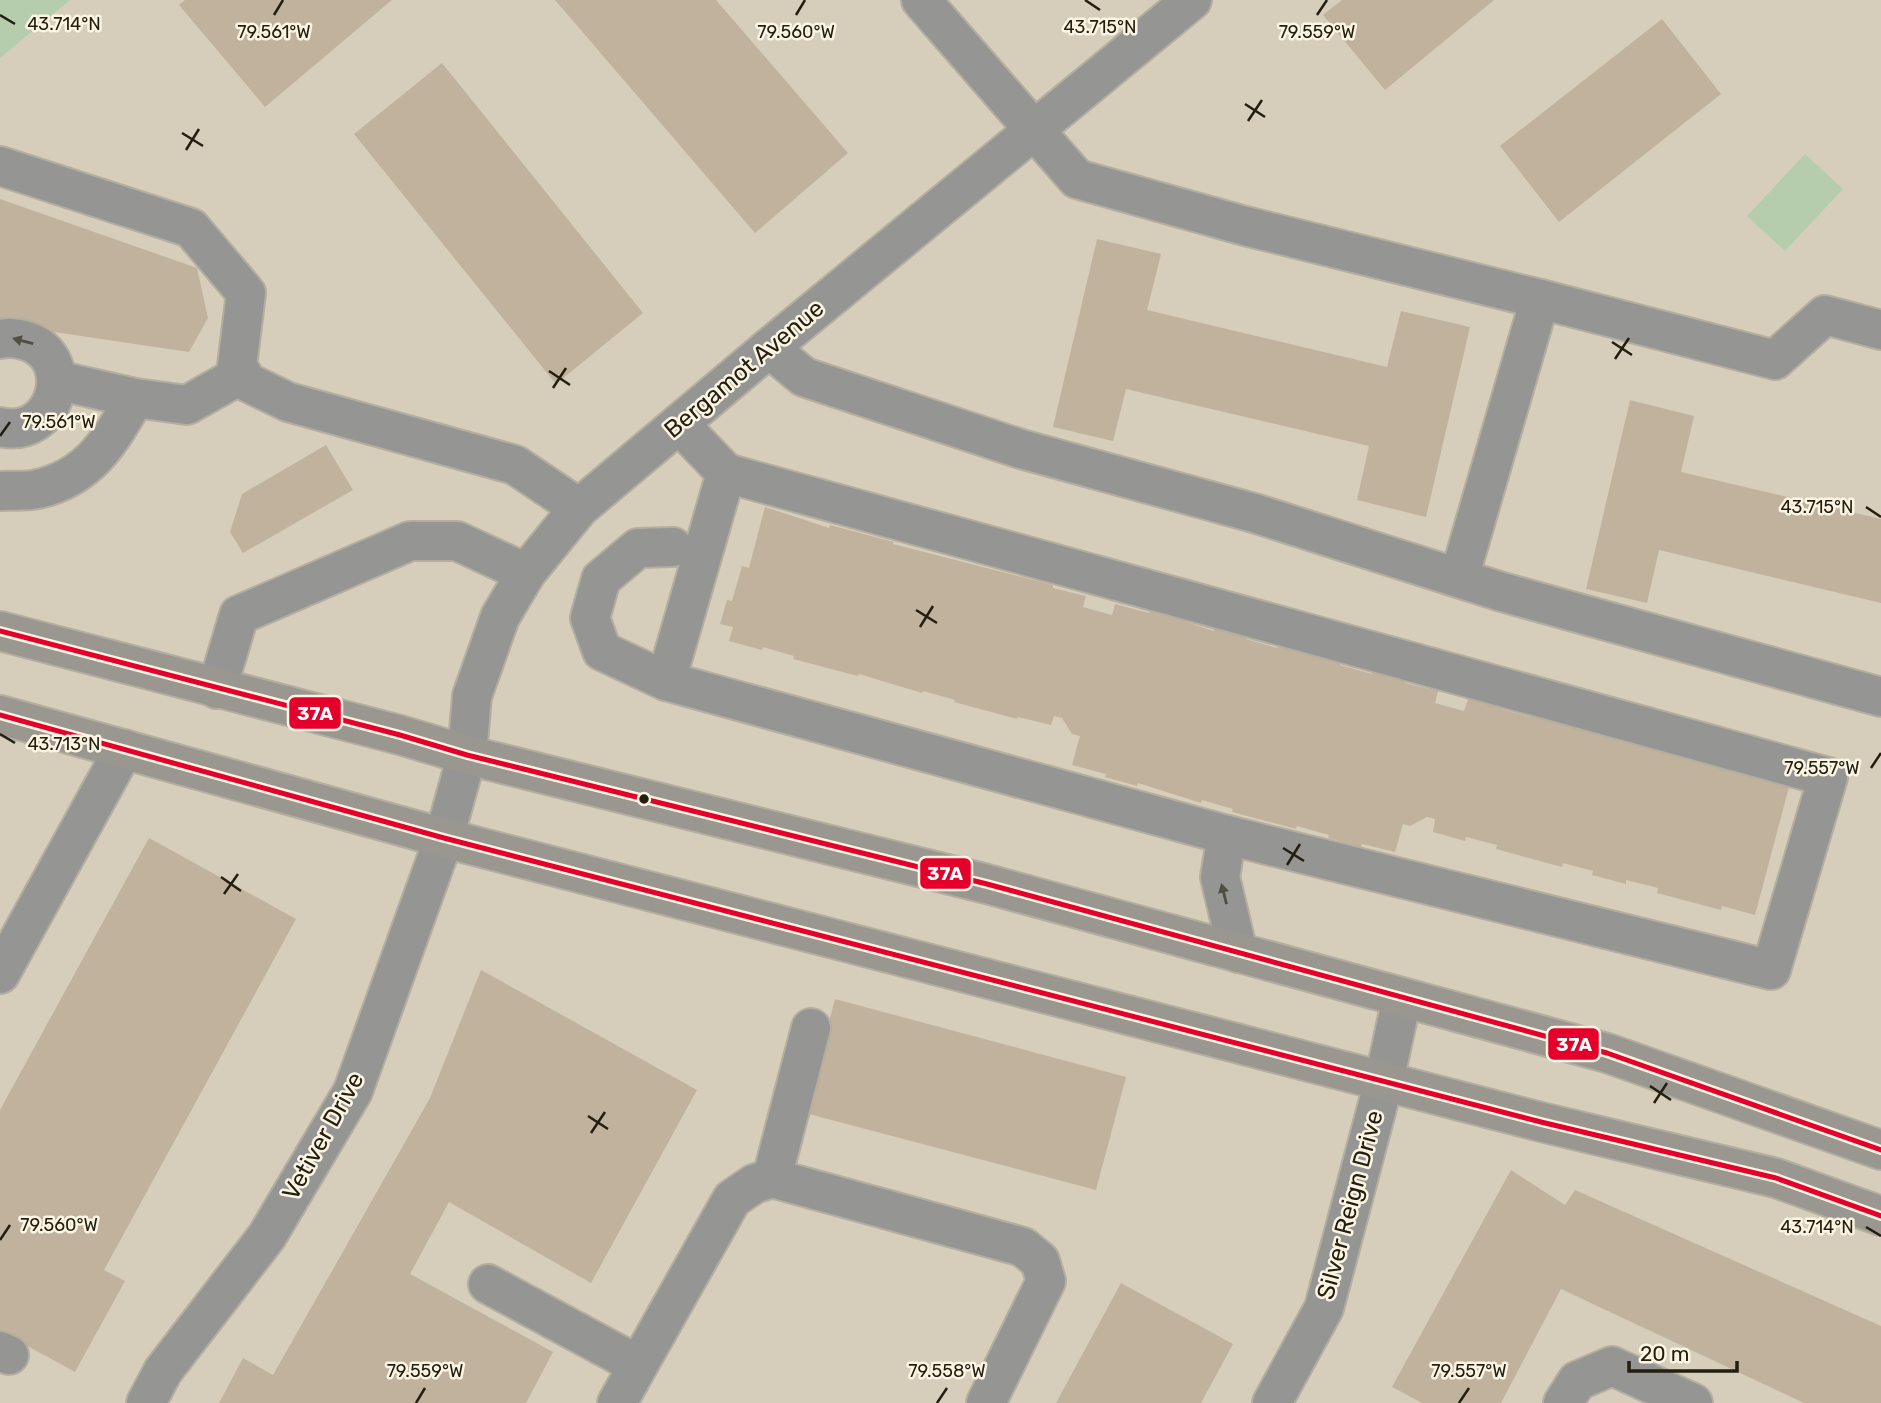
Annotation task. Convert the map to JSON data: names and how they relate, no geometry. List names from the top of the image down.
{
  "streets": {
    "street": ["Bergamot Avenue", "Vetiver Drive", "Silver Reign Drive"]
  },
  "crossings": [
    ["Bergamot Avenue", "Vetiver Drive"]
  ],
  "lines": ["transit line 37A"],
  "scale_bar": "20 m",
  "coordinates": [
    "43.714°N",
    "43.715°N",
    "79.561°W",
    "79.559°W",
    "79.560°W",
    "43.713°N",
    "79.557°W",
    "79.558°W"
  ]
}
